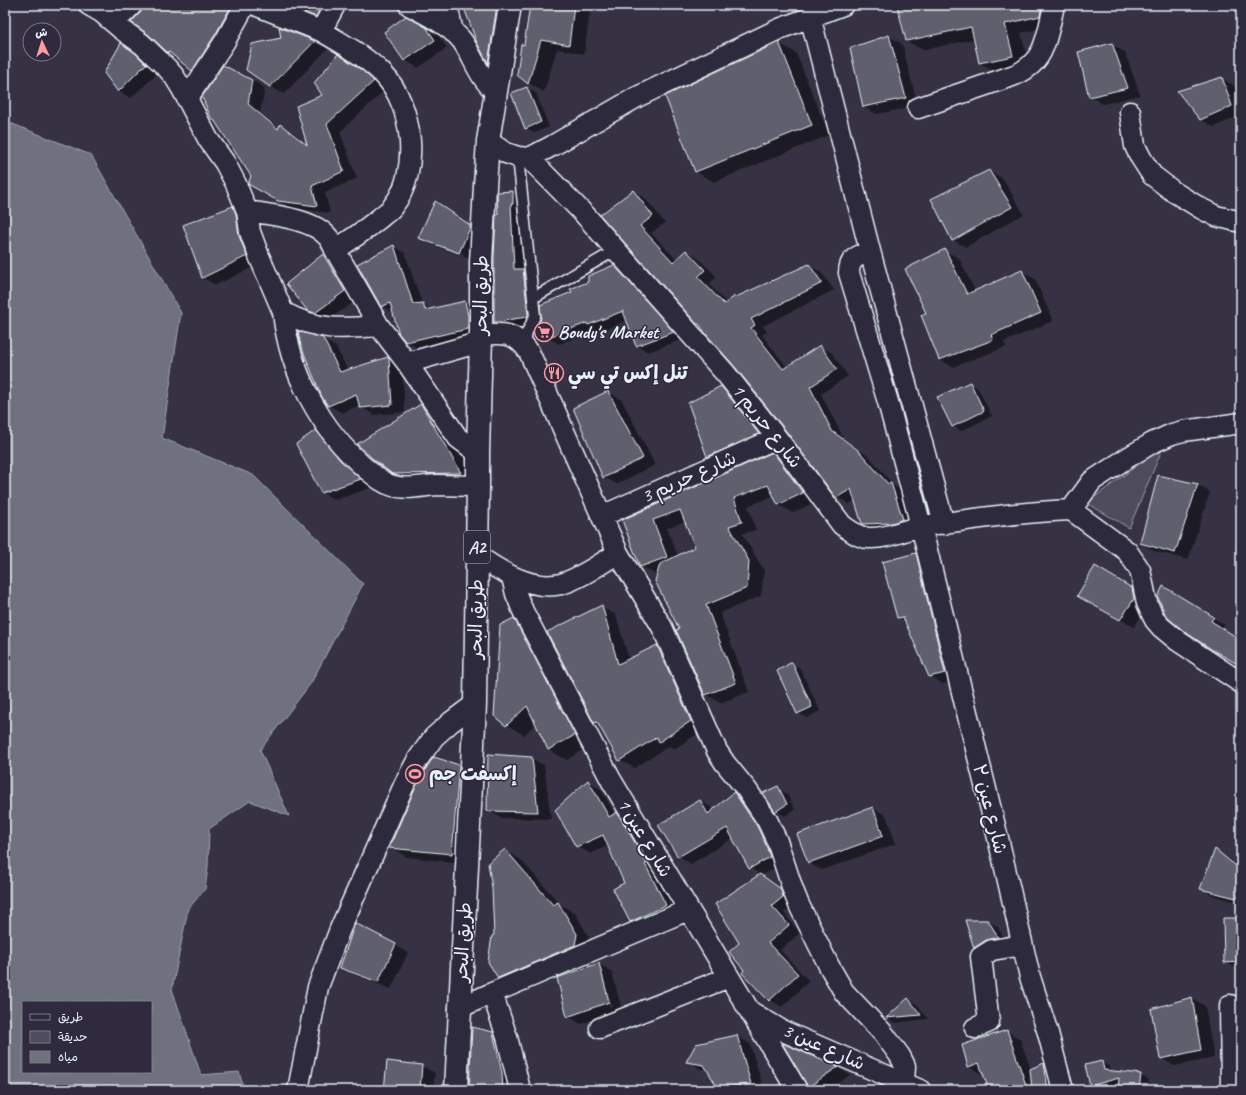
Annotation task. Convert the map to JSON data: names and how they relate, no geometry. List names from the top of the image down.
{
  "streets": {
    "main road": ["طريق البحر", "A2"],
    "street": [
      "شارع حريم 1",
      "شارع حريم 3",
      "شارع عين ٣",
      "شارع عين 1",
      "شارع عين 3"
    ]
  },
  "crossings": [
    ["شارع حريم 1", "شارع حريم 3"],
    ["شارع حريم 1", "شارع عين ٣"],
    ["شارع عين 1", "شارع عين 3"]
  ],
  "places": {
    "supermarket": ["Boudy's Market"],
    "restaurant": ["تنل إكس تي سي"],
    "sports": ["إكسفت جم"]
  },
  "legend": ["طريق", "حديقة", "مياه"],
  "north": "top"
}
